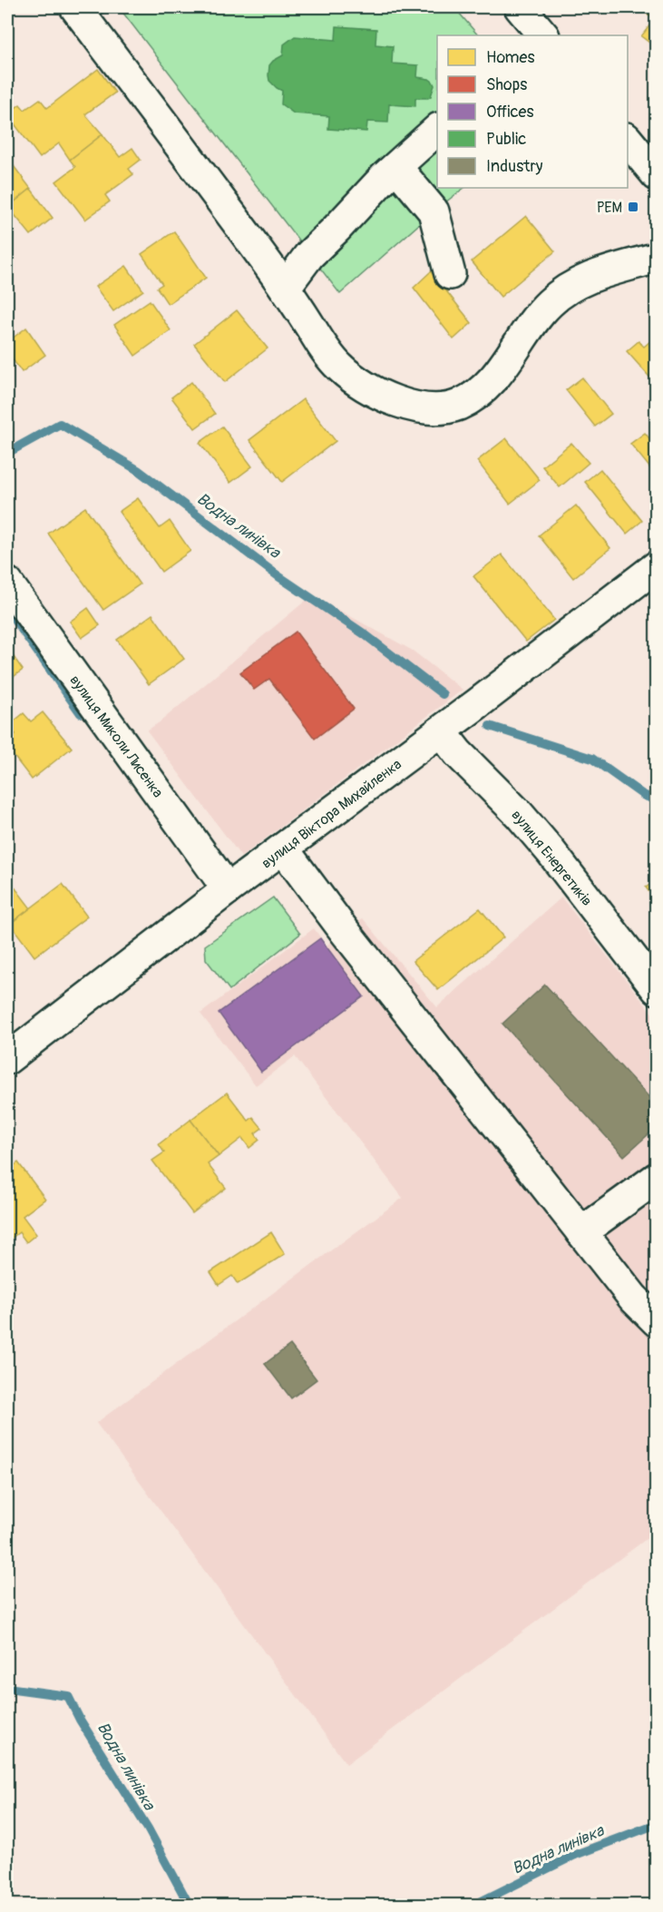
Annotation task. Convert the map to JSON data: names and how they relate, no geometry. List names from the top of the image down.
{
  "streets": {
    "street": ["вулиця Миколи Лисенка", "вулиця Віктора Михайленка", "вулиця Енергетиків"]
  },
  "crossings": [
    ["вулиця Миколи Лисенка", "вулиця Віктора Михайленка"],
    ["вулиця Віктора Михайленка", "вулиця Енергетиків"]
  ],
  "water": ["Водна линівка"],
  "places": {
    "transit": ["РЕМ"]
  },
  "legend": [
    "Homes",
    "Shops",
    "Offices",
    "Public",
    "Industry"
  ]
}
